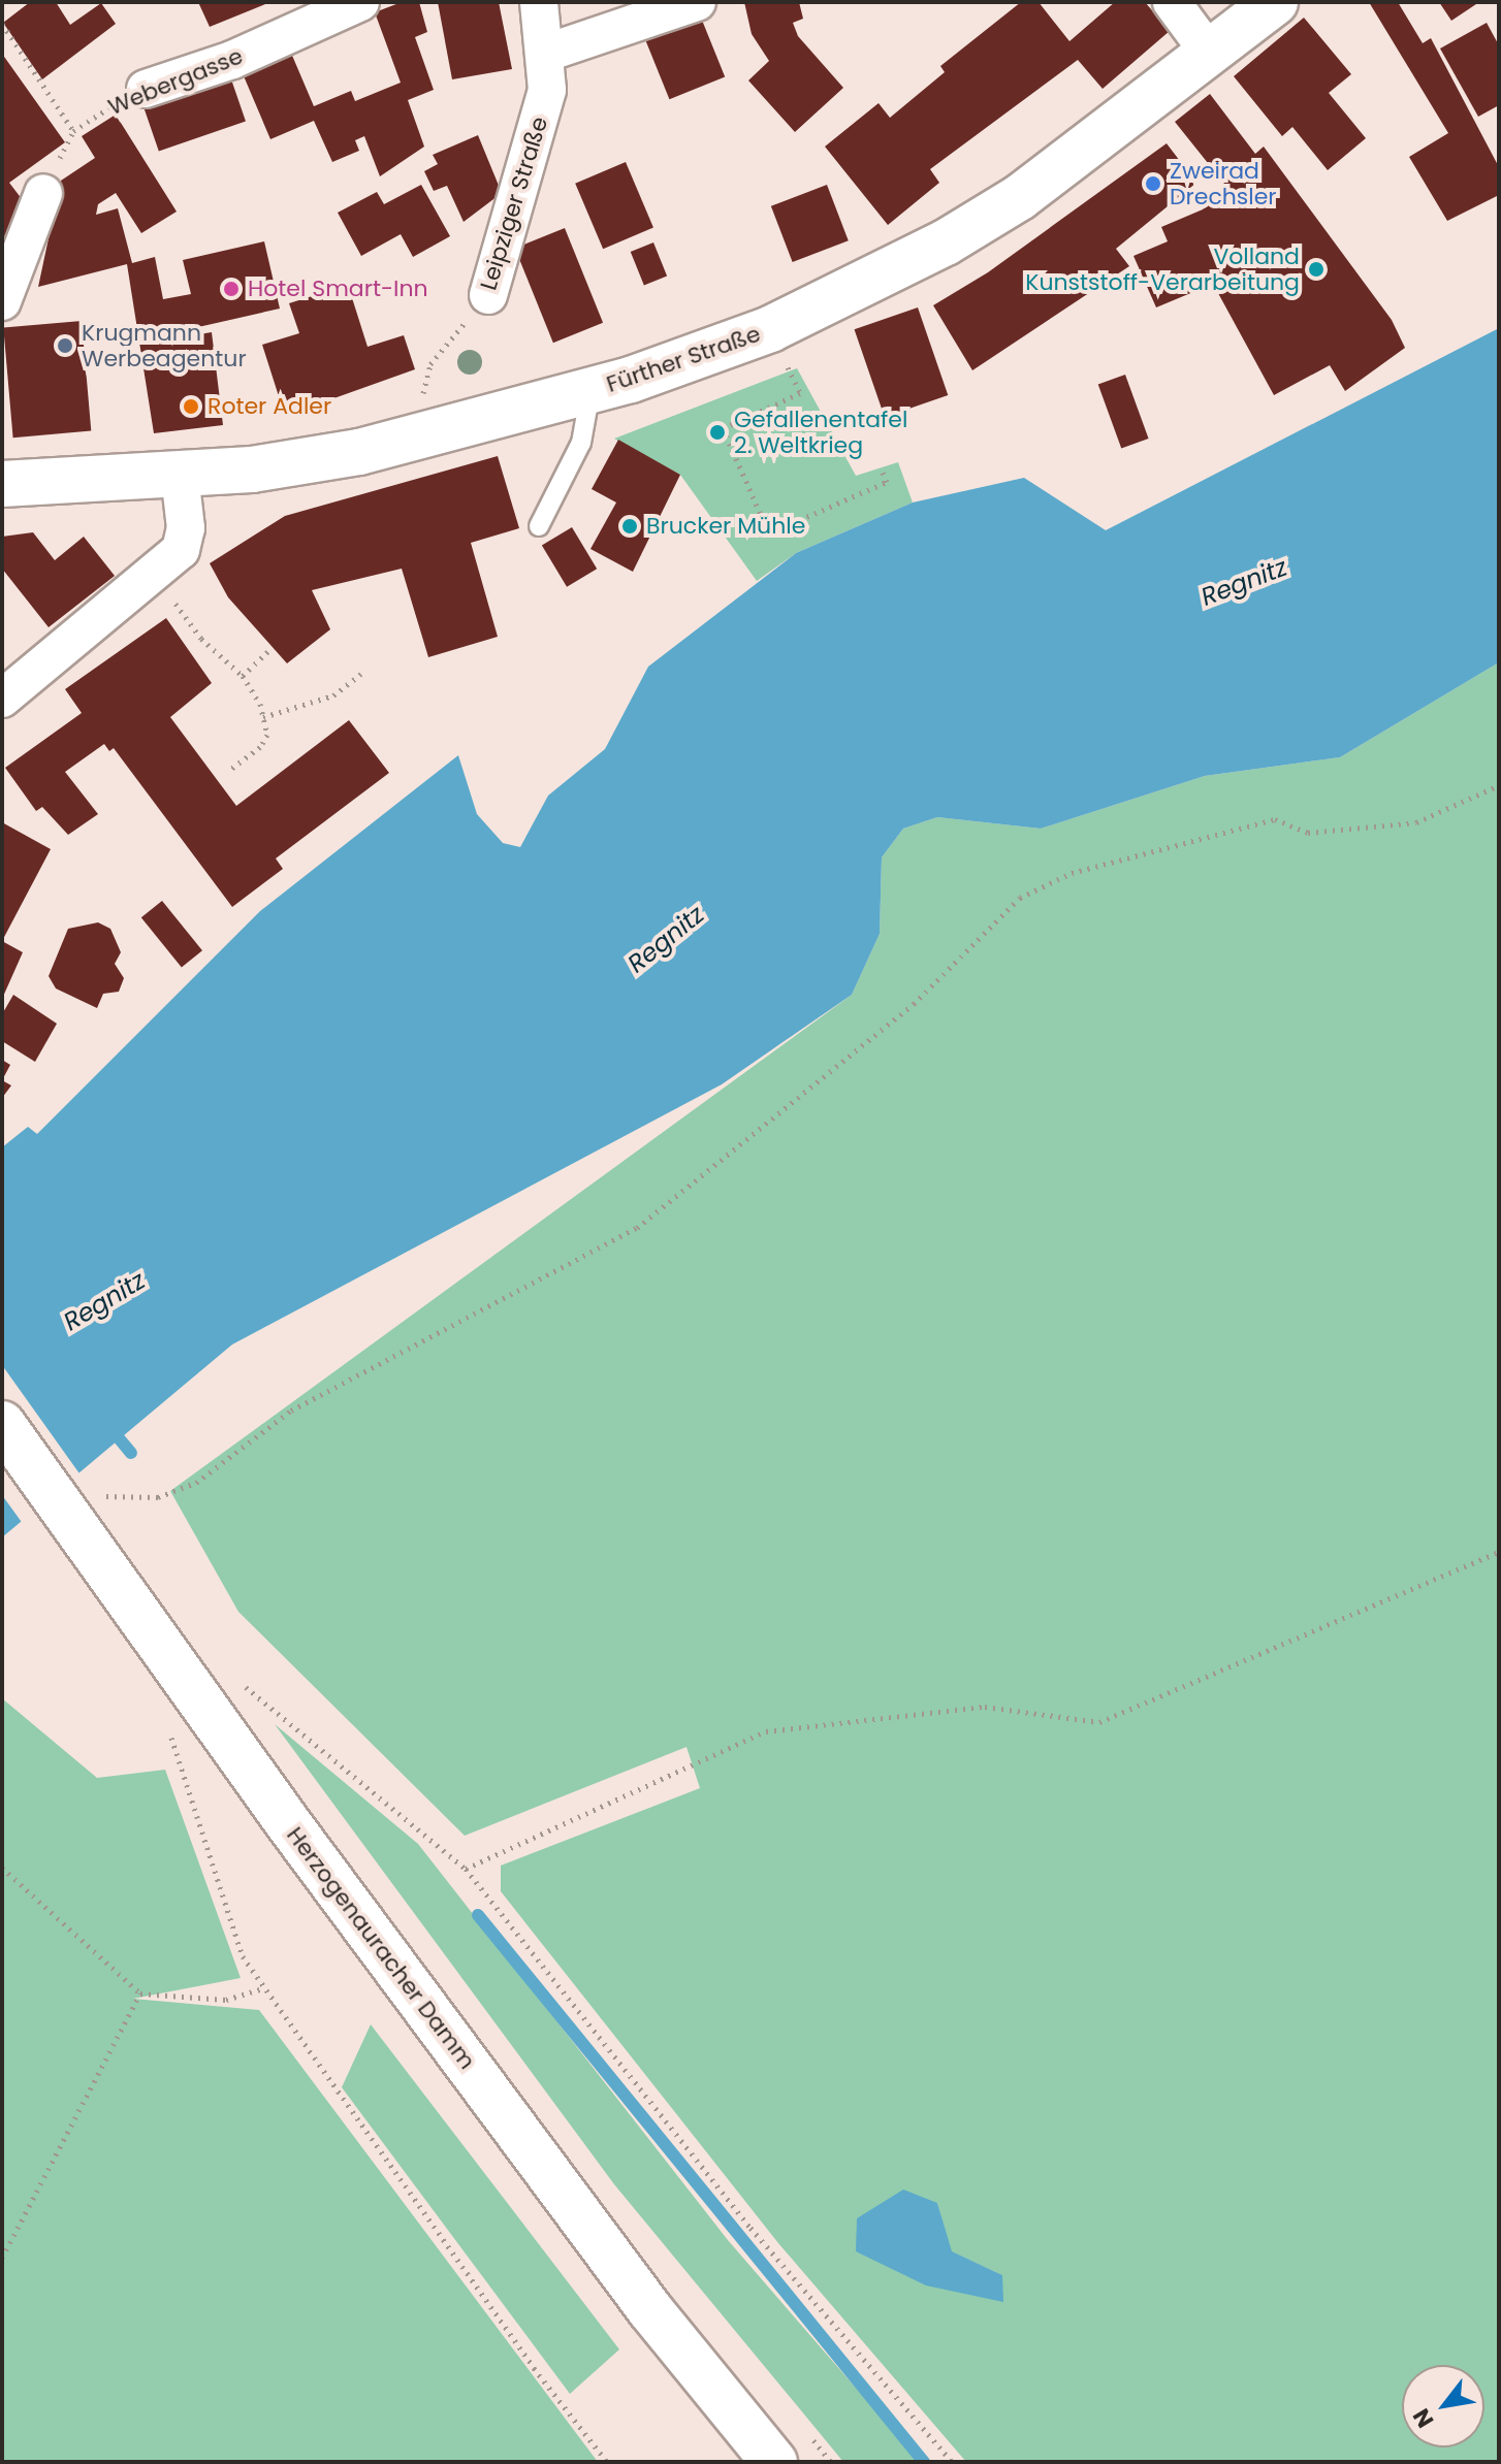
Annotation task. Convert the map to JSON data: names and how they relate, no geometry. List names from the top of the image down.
{
  "streets": {
    "street": [
      "Webergasse",
      "Leipziger Straße",
      "Fürther Straße",
      "Herzogenauracher Damm"
    ]
  },
  "crossings": [
    ["Leipziger Straße", "Fürther Straße"]
  ],
  "water": ["Regnitz"],
  "places": [
    "Zweirad Drechsler",
    "Volland Kunststoff-Verarbeitung",
    "Hotel Smart-Inn",
    "Krugmann Werbeagentur",
    "Roter Adler",
    "Gefallenentafel 2. Weltkrieg",
    "Brucker Mühle"
  ],
  "north": "bottom left"
}
